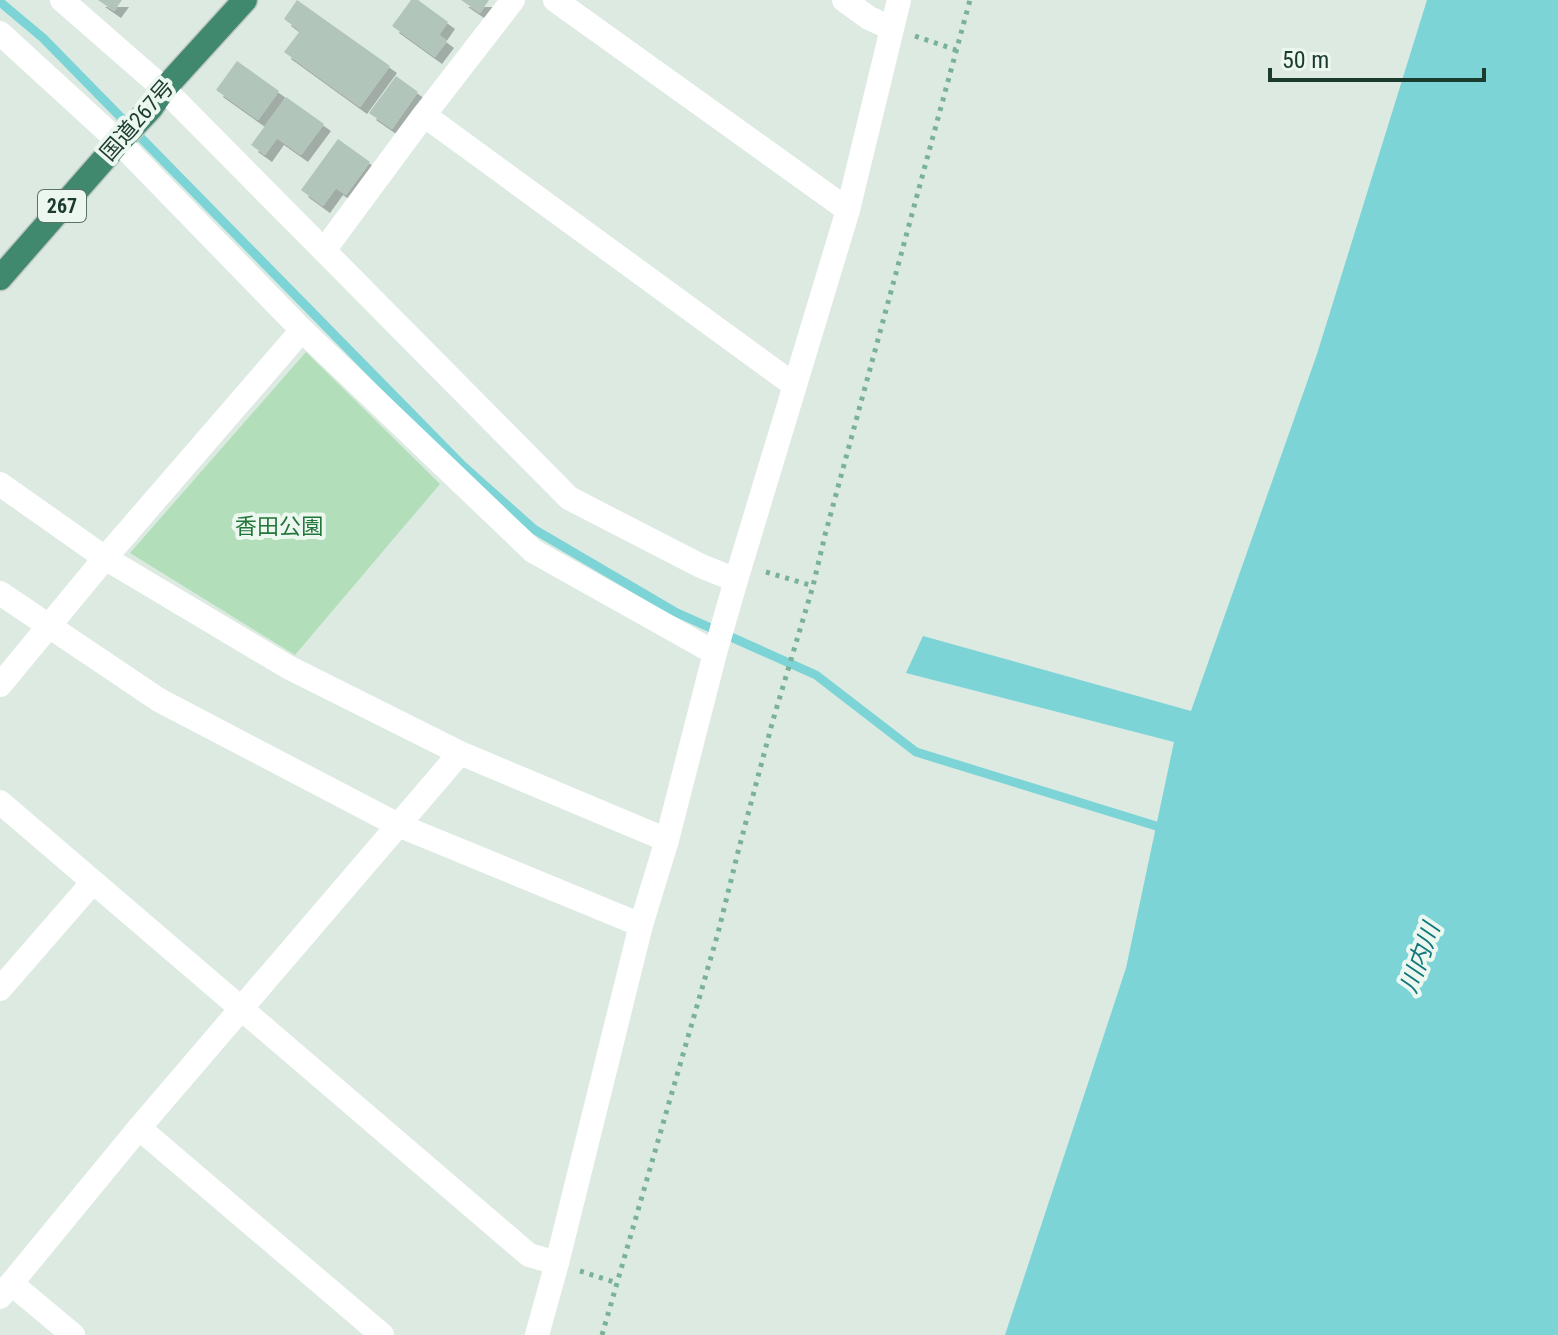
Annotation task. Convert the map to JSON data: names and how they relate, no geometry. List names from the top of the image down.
{
  "streets": {
    "highway": ["国道267号", "267"]
  },
  "water": ["川内川"],
  "parks": ["香田公園"],
  "scale_bar": "50 m"
}
